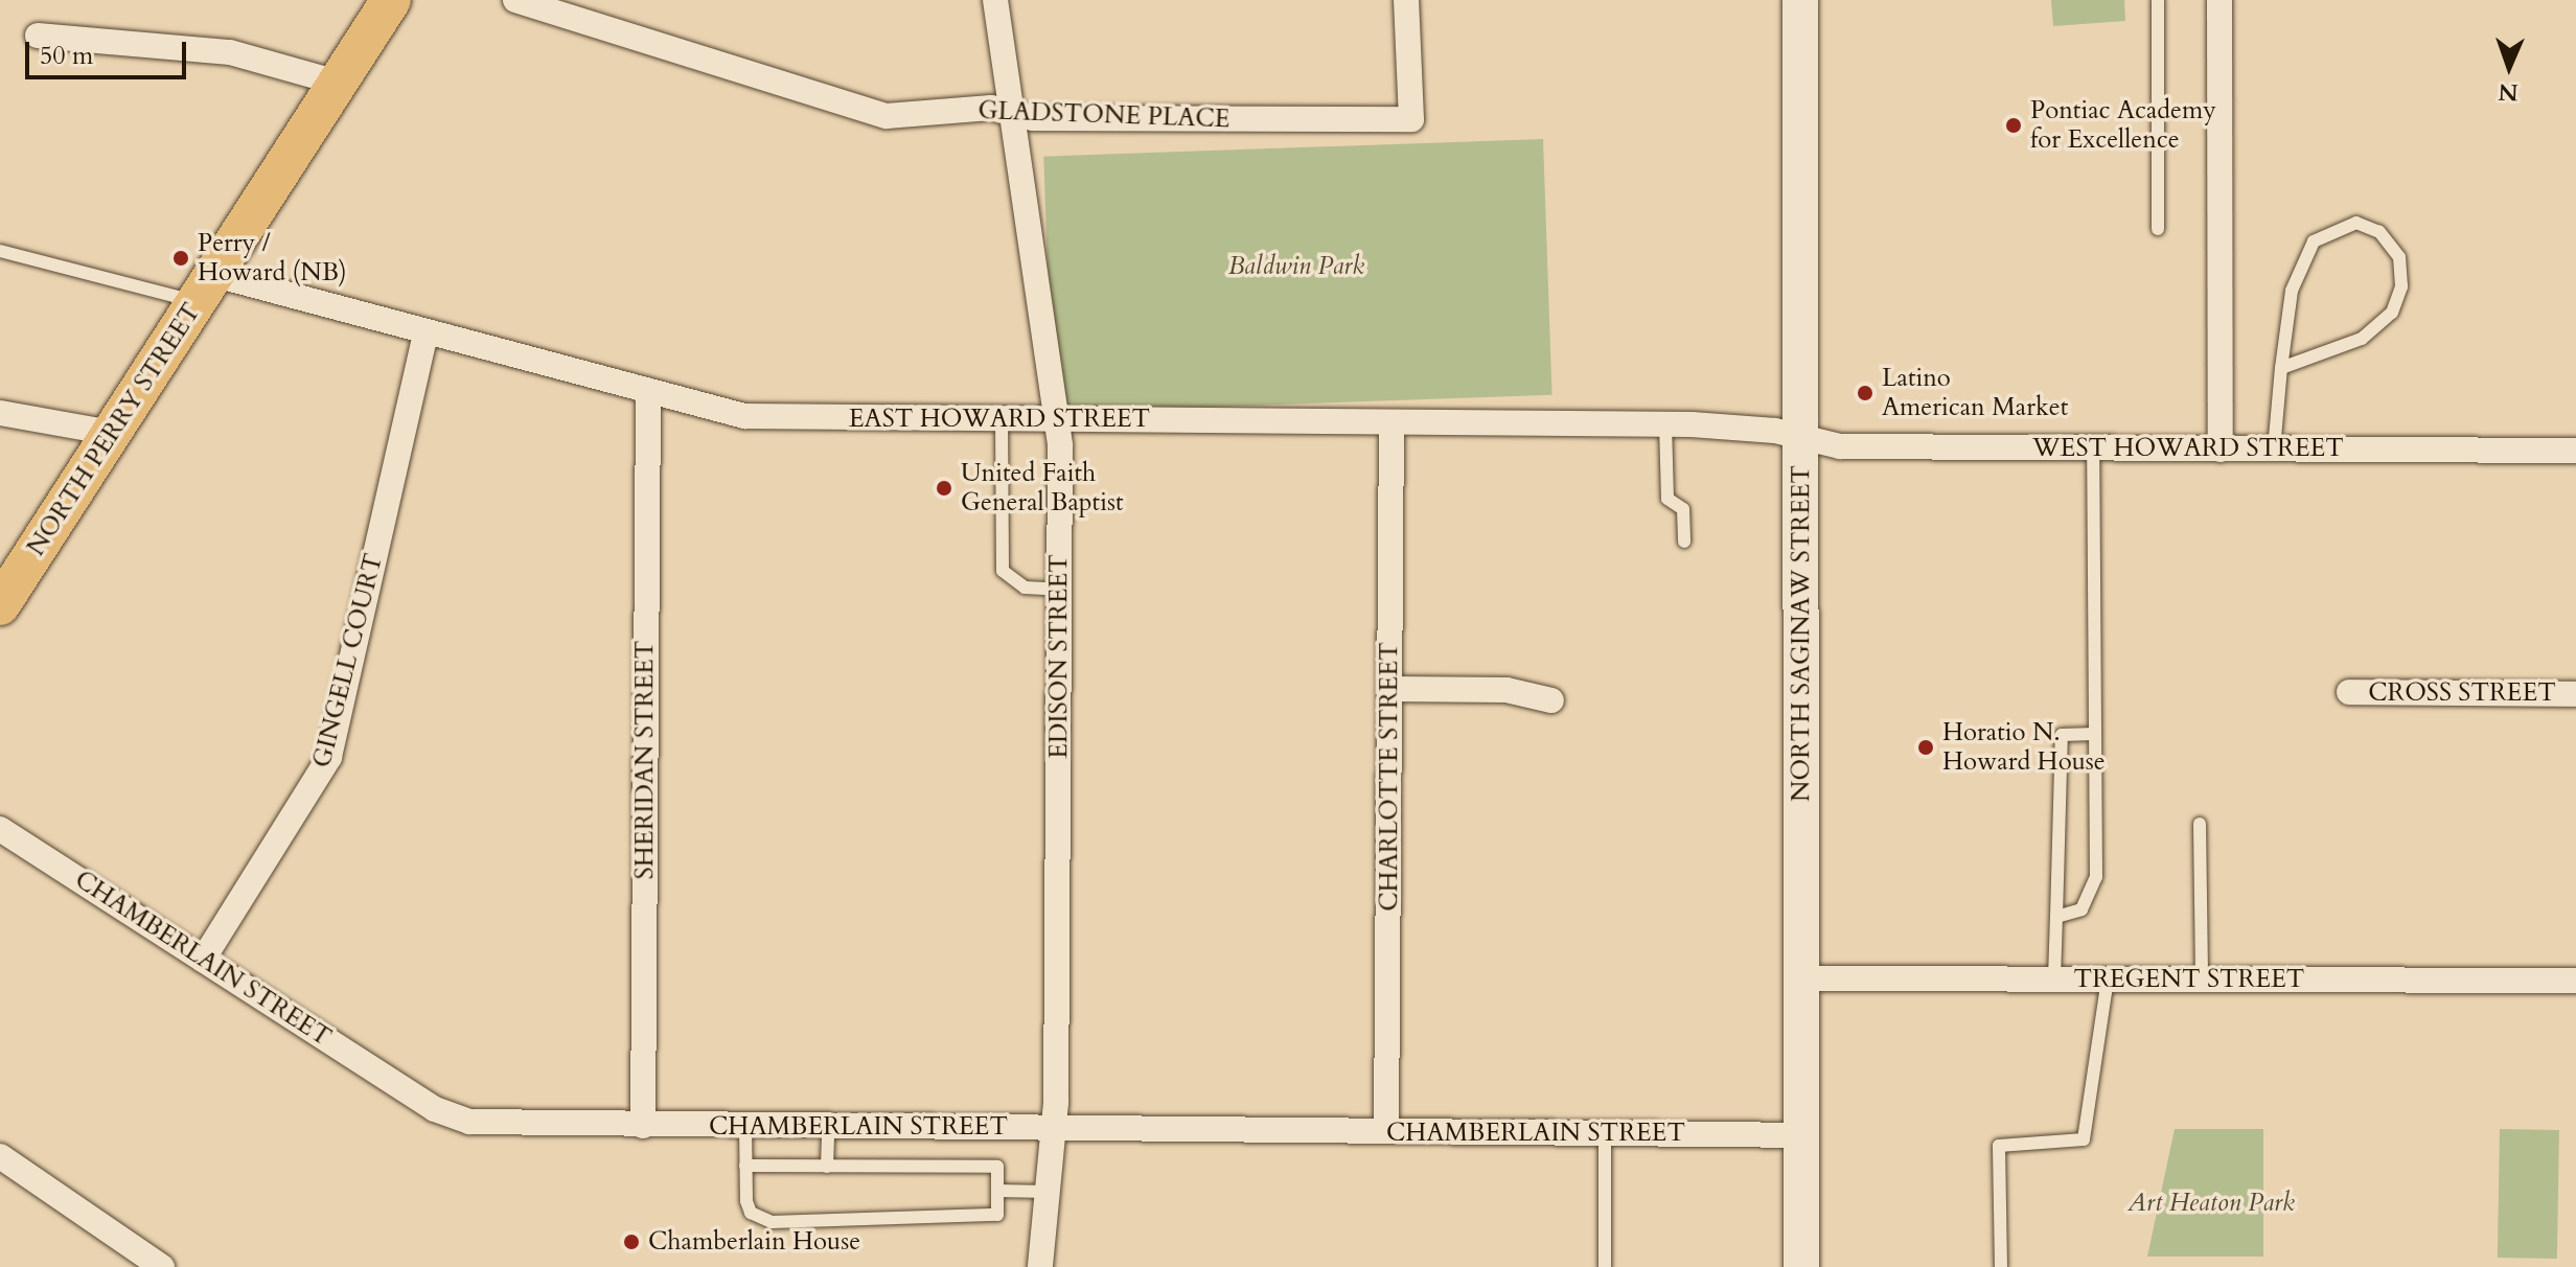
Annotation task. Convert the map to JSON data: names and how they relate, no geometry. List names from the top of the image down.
{
  "streets": {
    "main road": ["NORTH PERRY STREET"],
    "street": [
      "GLADSTONE PLACE",
      "EAST HOWARD STREET",
      "WEST HOWARD STREET",
      "NORTH SAGINAW STREET",
      "EDISON STREET",
      "GINGELL COURT",
      "CROSS STREET",
      "SHERIDAN STREET",
      "CHARLOTTE STREET",
      "CHAMBERLAIN STREET",
      "TREGENT STREET"
    ]
  },
  "crossings": [
    ["GLADSTONE PLACE", "EDISON STREET"],
    ["EAST HOWARD STREET", "NORTH PERRY STREET"],
    ["EAST HOWARD STREET", "WEST HOWARD STREET"],
    ["EAST HOWARD STREET", "NORTH SAGINAW STREET"],
    ["EAST HOWARD STREET", "EDISON STREET"],
    ["EAST HOWARD STREET", "GINGELL COURT"],
    ["EAST HOWARD STREET", "SHERIDAN STREET"],
    ["EAST HOWARD STREET", "CHARLOTTE STREET"],
    ["WEST HOWARD STREET", "NORTH SAGINAW STREET"],
    ["NORTH SAGINAW STREET", "CHAMBERLAIN STREET"],
    ["NORTH SAGINAW STREET", "TREGENT STREET"],
    ["EDISON STREET", "CHAMBERLAIN STREET"],
    ["GINGELL COURT", "CHAMBERLAIN STREET"],
    ["SHERIDAN STREET", "CHAMBERLAIN STREET"],
    ["CHARLOTTE STREET", "CHAMBERLAIN STREET"]
  ],
  "parks": ["Baldwin Park", "Art Heaton Park"],
  "places": [
    "Pontiac Academy for Excellence",
    "Perry / Howard (NB)",
    "Latino American Market",
    "United Faith General Baptist",
    "Horatio N. Howard House",
    "Chamberlain House"
  ],
  "scale_bar": "50 m",
  "north": "bottom"
}
